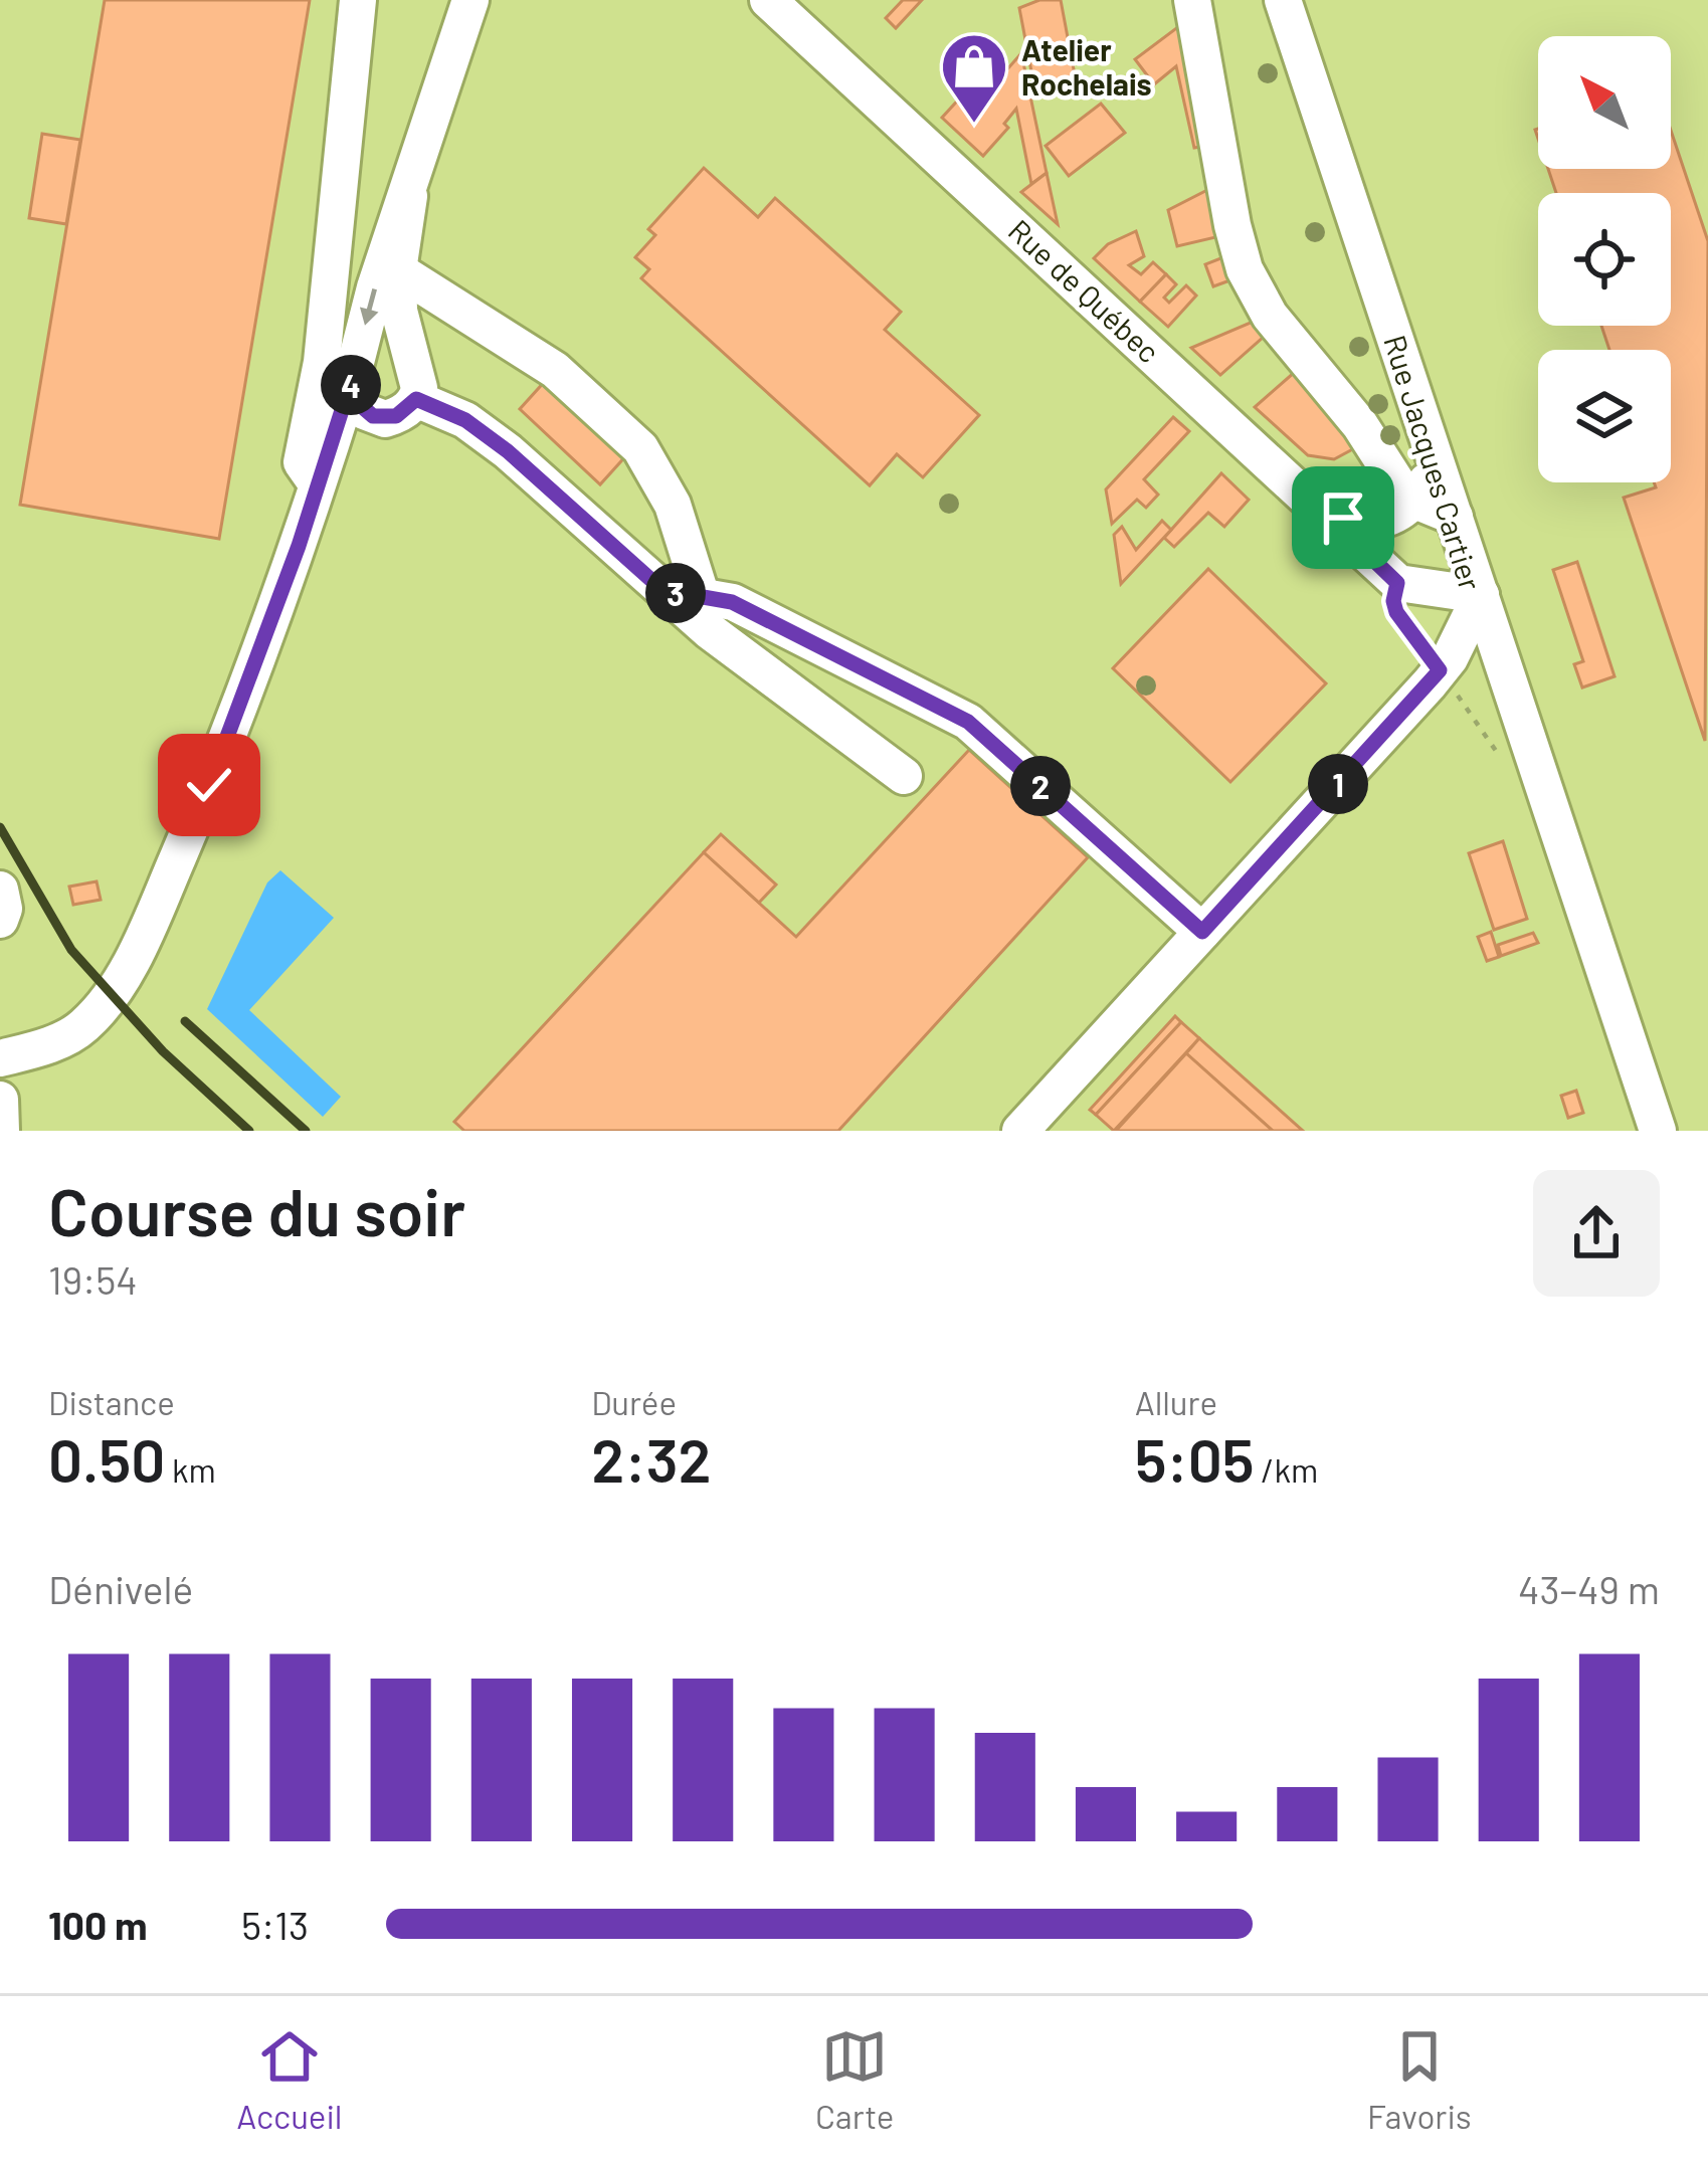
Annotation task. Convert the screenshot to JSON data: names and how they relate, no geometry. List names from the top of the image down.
{
  "streets": {
    "street": ["Rue de Québec", "Rue Jacques Cartier"]
  },
  "places": {
    "shop": ["Atelier Rochelais"]
  },
  "north": "top left",
  "page": {
    "pins": [
      "4",
      "3",
      "1",
      "2"
    ],
    "heading": ["Course du soir", "19:54"],
    "stats": [
      ["Distance", "0.50 km"],
      ["Durée", "2:32"],
      ["Allure", "5:05 /km"]
    ],
    "chart": ["Dénivelé", "43–49 m"],
    "list": [
      {
        "name": "100 m",
        "note": "5:13"
      }
    ],
    "tabs": ["Accueil", "Carte", "Favoris"]
  }
}
